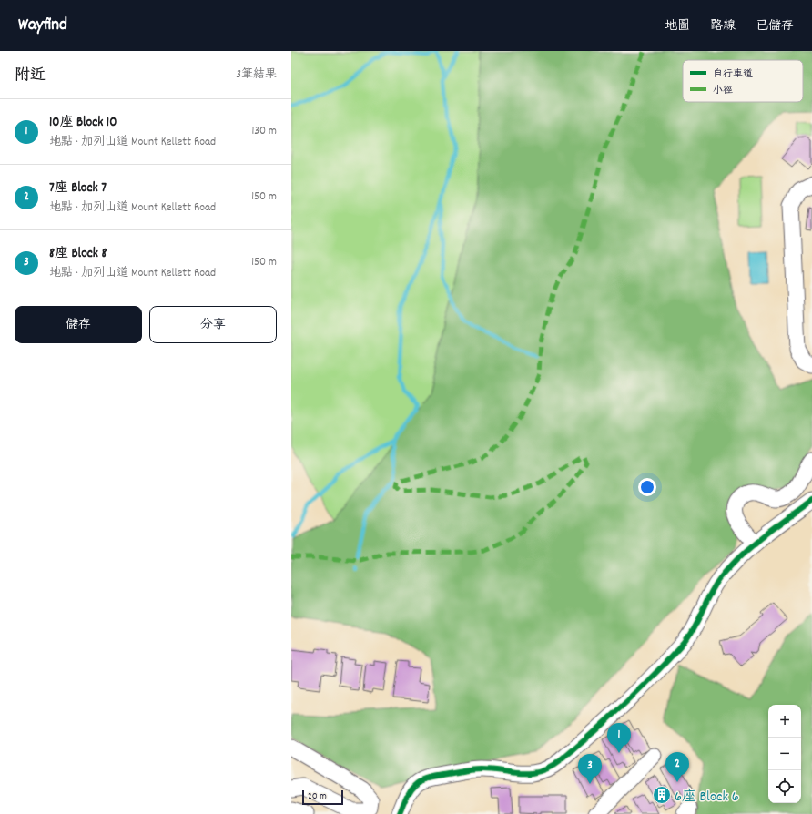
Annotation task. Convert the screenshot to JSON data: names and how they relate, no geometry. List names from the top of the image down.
{
  "places": {
    "building": ["6座 Block 6"]
  },
  "legend": ["自行車道", "小徑"],
  "scale_bar": "20 m",
  "page": {
    "header": "Wayfind",
    "nav": ["地圖", "路線", "已儲存"],
    "heading": ["附近", "3筆結果"],
    "list": [
      {
        "mark": "1",
        "name": "10座 Block 10",
        "note": "地點 · 加列山道 Mount Kellett Road",
        "value": "130 m"
      },
      {
        "mark": "2",
        "name": "7座 Block 7",
        "note": "地點 · 加列山道 Mount Kellett Road",
        "value": "150 m"
      },
      {
        "mark": "3",
        "name": "8座 Block 8",
        "note": "地點 · 加列山道 Mount Kellett Road",
        "value": "150 m"
      }
    ],
    "buttons": ["儲存", "分享"],
    "map_buttons": ["+", "−"],
    "pins": ["1", "2", "3"],
    "scale": "20 m"
  }
}
